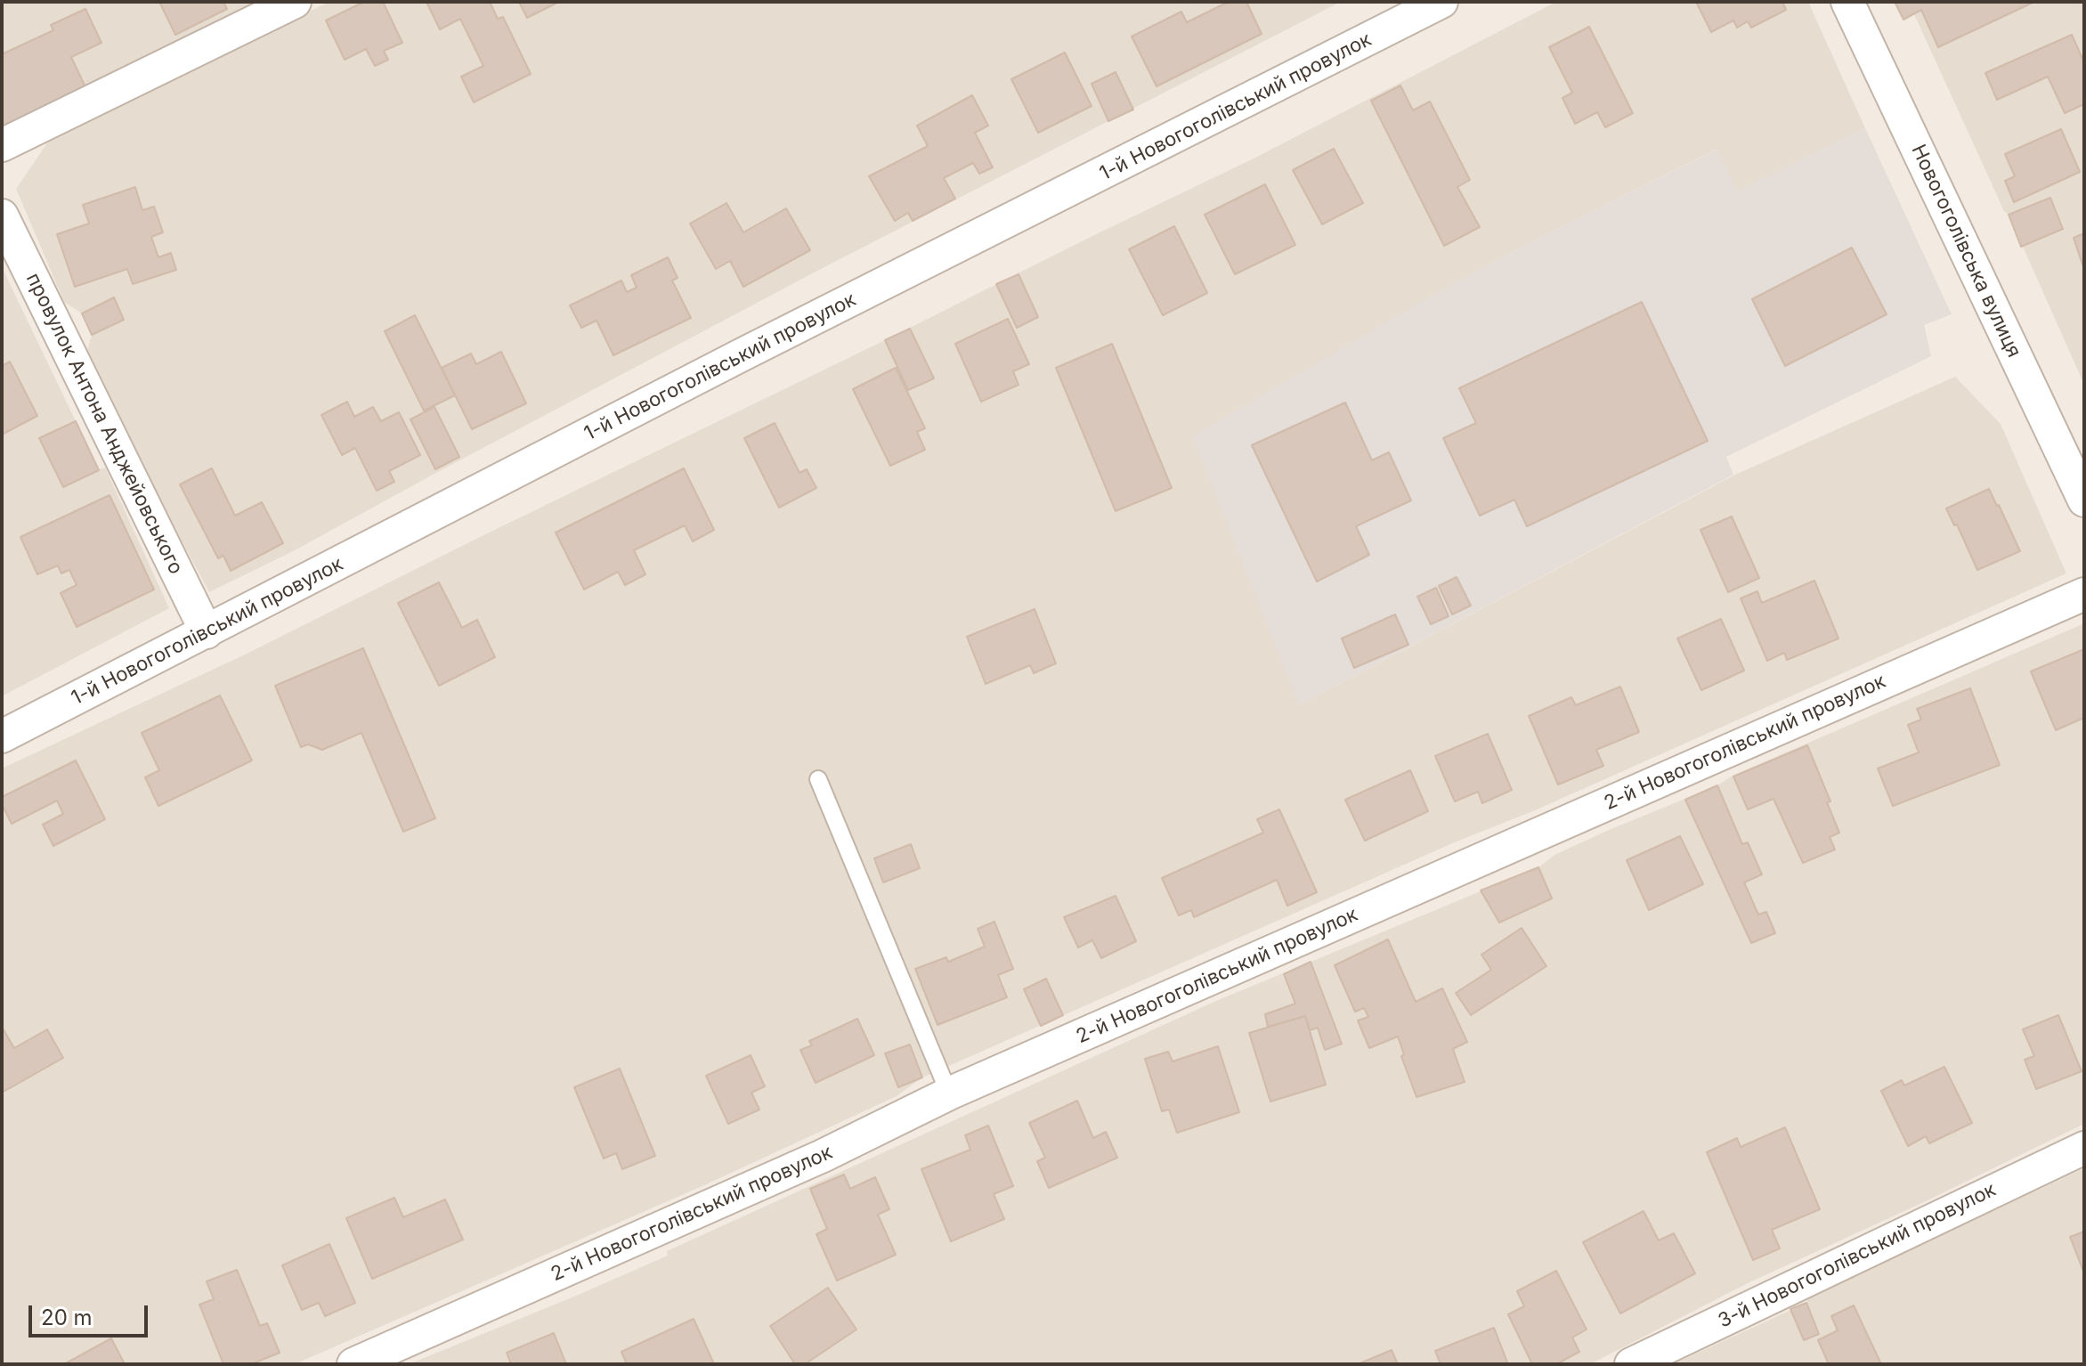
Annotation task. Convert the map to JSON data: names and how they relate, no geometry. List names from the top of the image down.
{
  "streets": {
    "street": [
      "1-й Новогоголівський провулок",
      "Новогоголівська вулиця",
      "провулок Антона Анджейовського",
      "2-й Новогоголівський провулок",
      "3-й Новогоголівський провулок"
    ]
  },
  "crossings": [
    ["1-й Новогоголівський провулок", "провулок Антона Анджейовського"]
  ],
  "scale_bar": "20 m"
}
